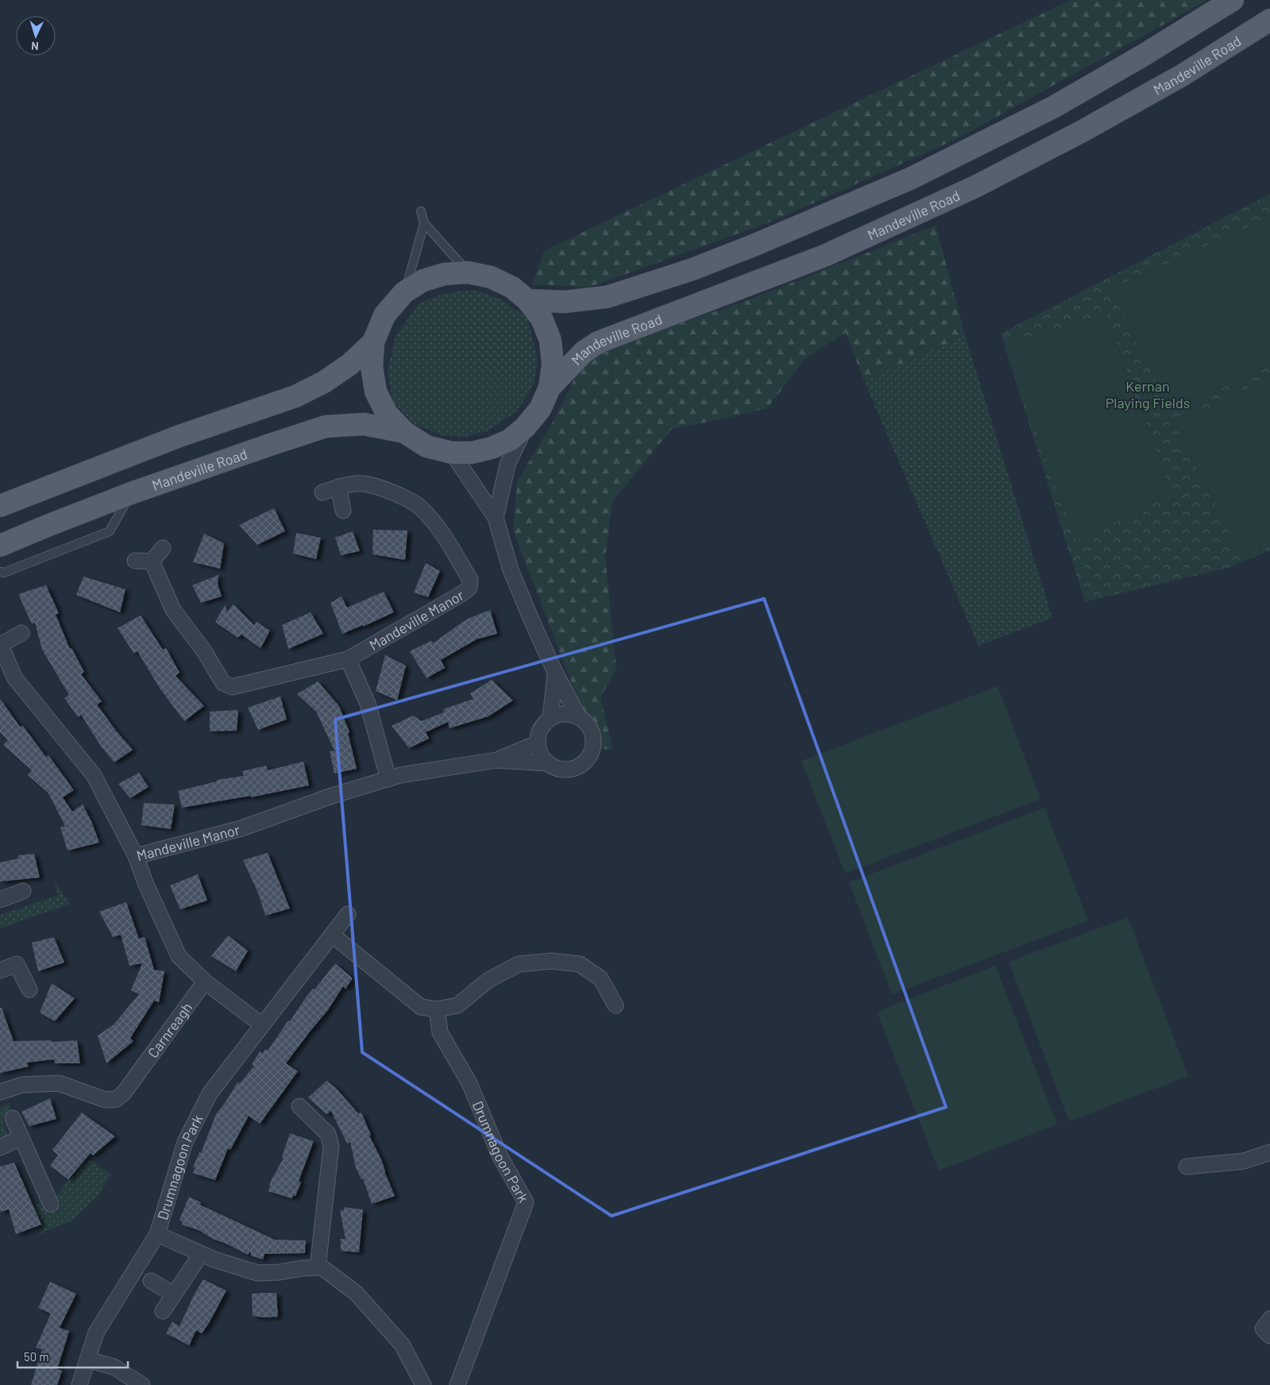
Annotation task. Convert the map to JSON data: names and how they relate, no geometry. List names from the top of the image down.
{
  "streets": {
    "main road": ["Mandeville Road"],
    "street": ["Mandeville Manor", "Carnreagh", "Drumnagoon Park"]
  },
  "parks": ["Kernan Playing Fields"],
  "scale_bar": "50 m",
  "north": "bottom"
}
